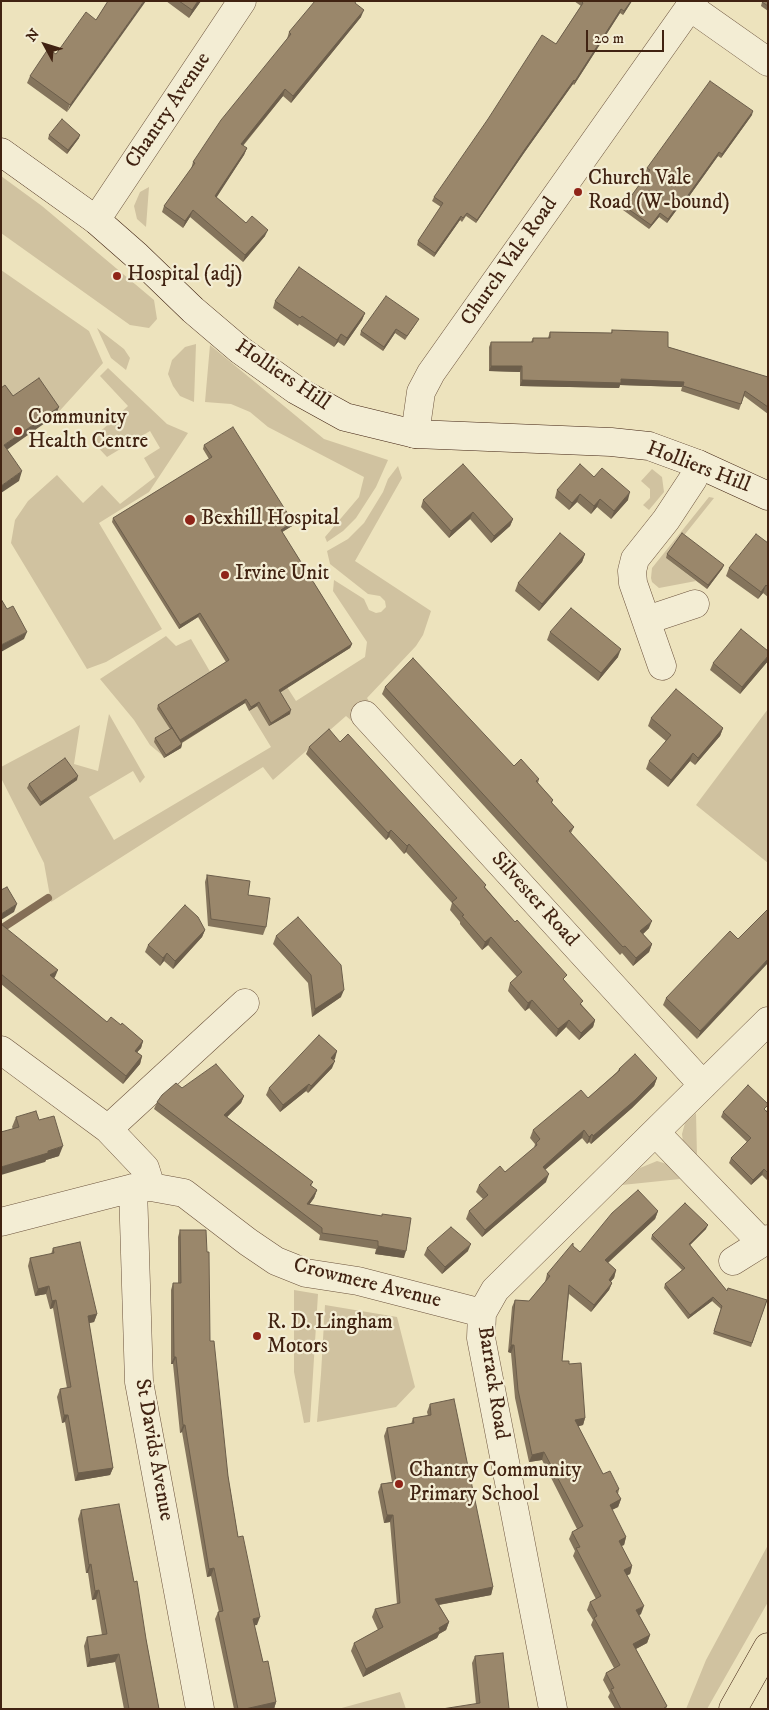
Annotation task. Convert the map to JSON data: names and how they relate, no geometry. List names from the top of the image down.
{
  "streets": {
    "street": [
      "Chantry Avenue",
      "Church Vale Road",
      "Holliers Hill",
      "Silvester Road",
      "Crowmere Avenue",
      "Barrack Road",
      "St Davids Avenue"
    ]
  },
  "crossings": [
    ["Chantry Avenue", "Holliers Hill"],
    ["Church Vale Road", "Holliers Hill"],
    ["Silvester Road", "Barrack Road"],
    ["Crowmere Avenue", "Barrack Road"],
    ["Crowmere Avenue", "St Davids Avenue"]
  ],
  "places": [
    "Church Vale Road (W-bound)",
    "Hospital (adj)",
    "Community Health Centre",
    "Bexhill Hospital",
    "Irvine Unit",
    "R. D. Lingham Motors",
    "Chantry Community Primary School"
  ],
  "scale_bar": "20 m",
  "north": "top left"
}
